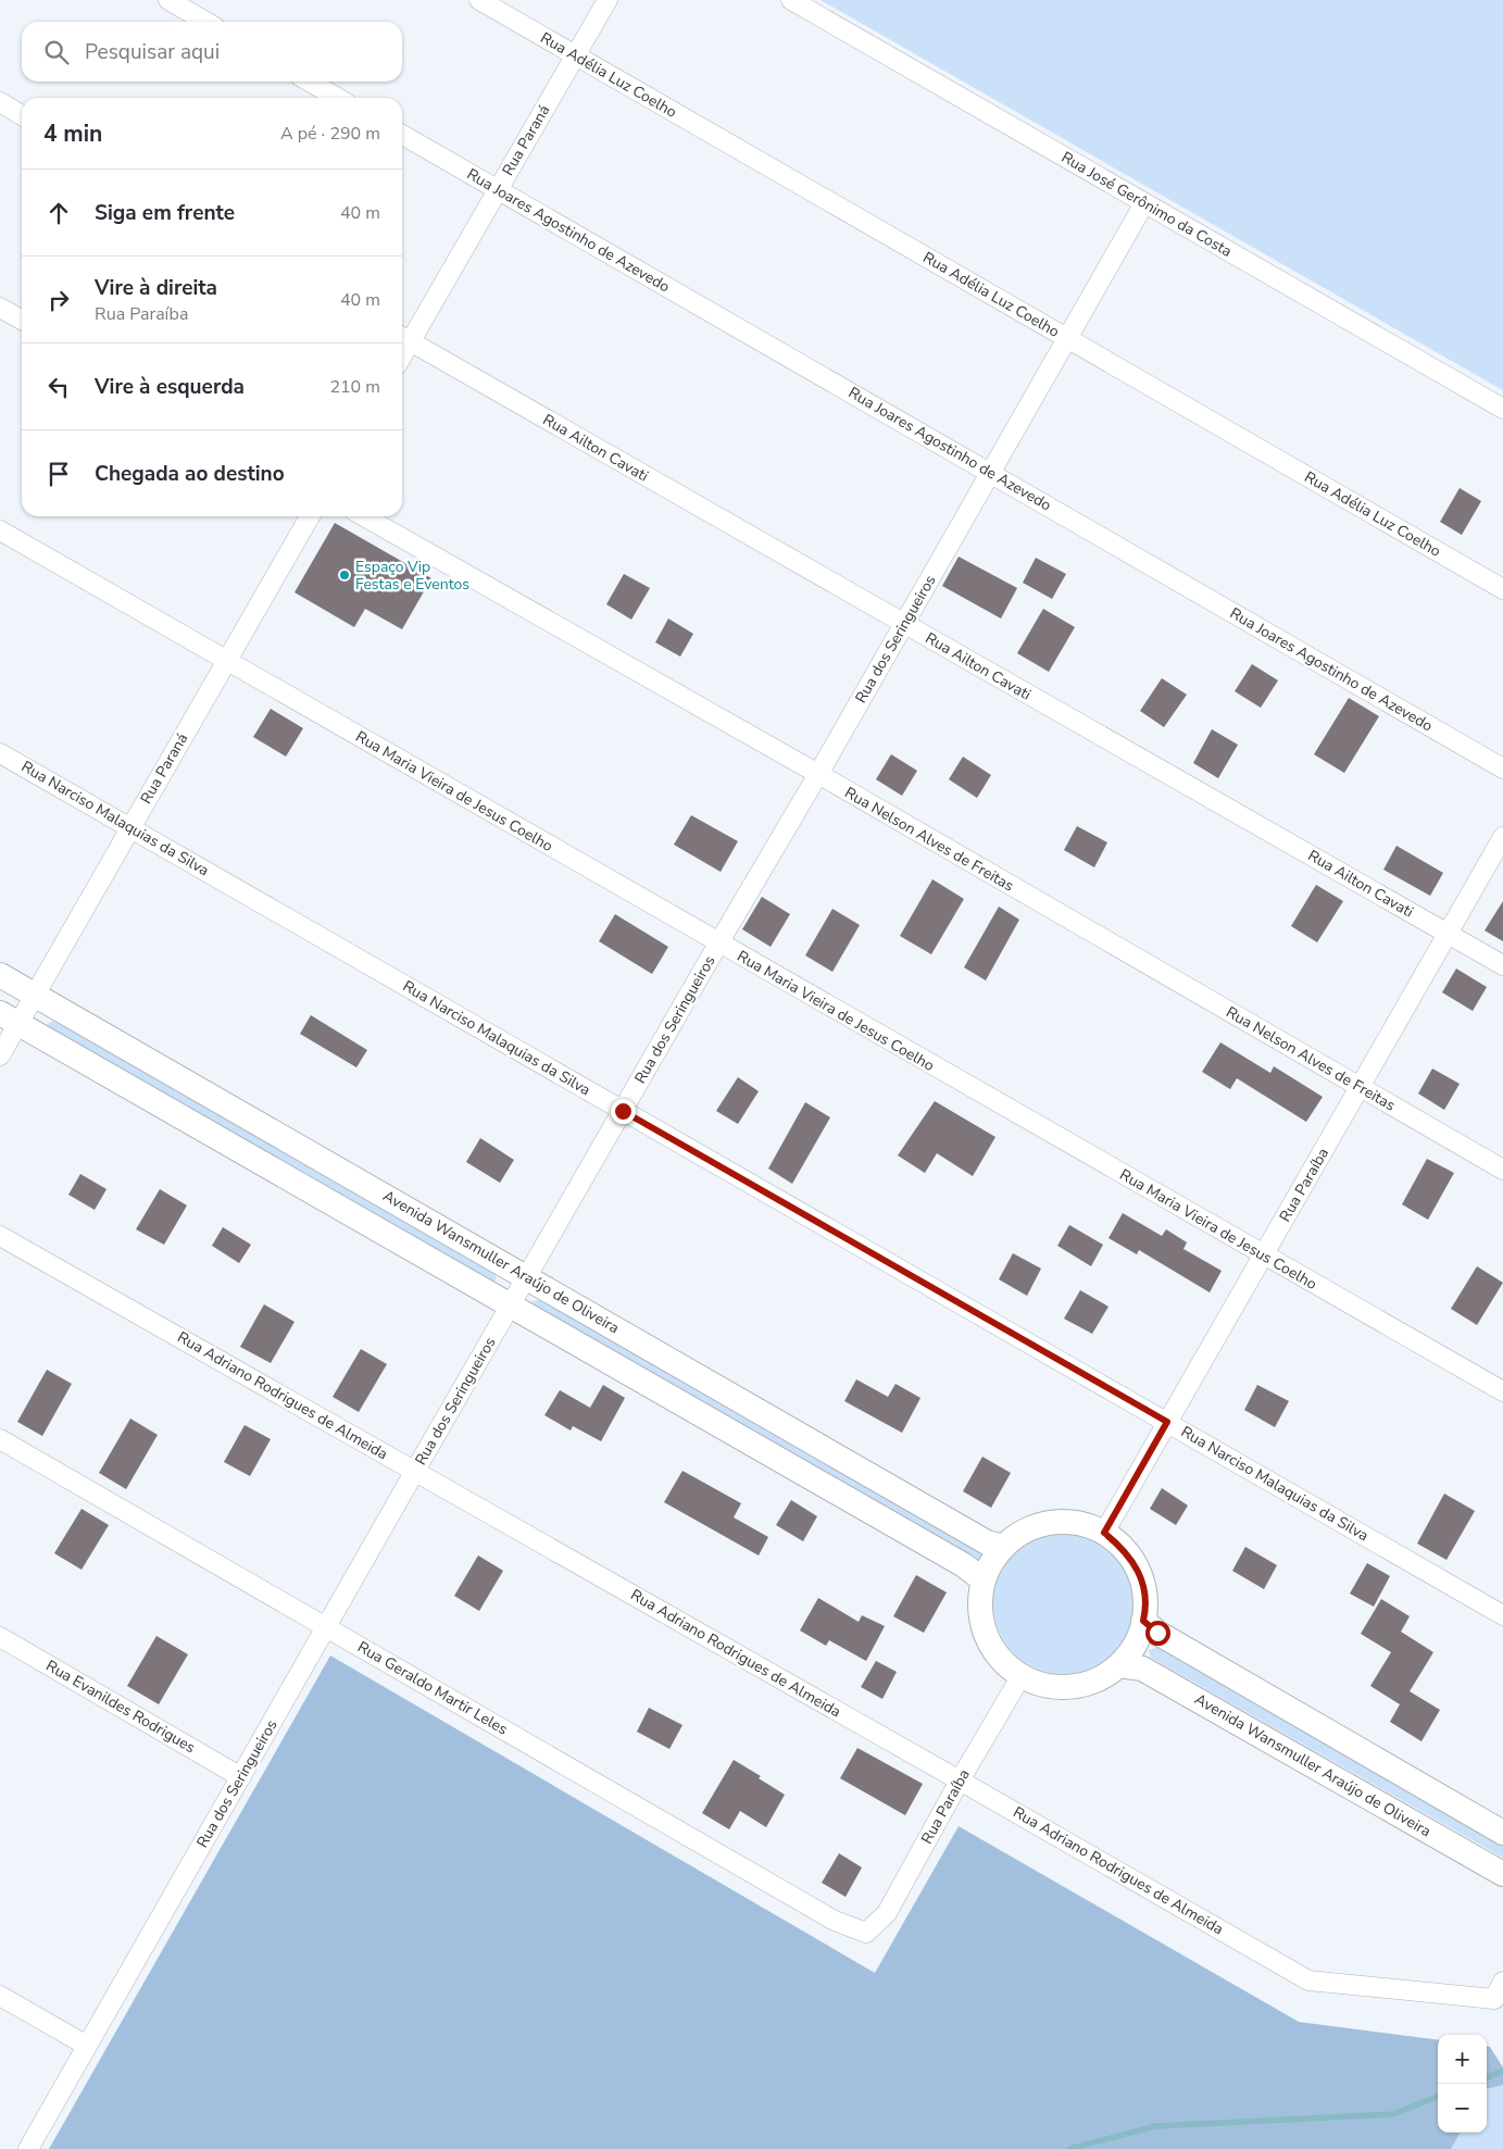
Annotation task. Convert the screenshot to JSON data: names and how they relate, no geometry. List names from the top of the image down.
{
  "streets": {
    "street": [
      "Rua Adélia Luz Coelho",
      "Rua Paraná",
      "Rua José Gerônimo da Costa",
      "Rua Joares Agostinho de Azevedo",
      "Rua Ailton Cavati",
      "Rua dos Seringueiros",
      "Rua Maria Vieira de Jesus Coelho",
      "Rua Narciso Malaquias da Silva",
      "Rua Nelson Alves de Freitas",
      "Rua Paraíba",
      "Avenida Wansmuller Araújo de Oliveira",
      "Rua Adriano Rodrigues de Almeida",
      "Rua Geraldo Martir Leles",
      "Rua Evanildes Rodrigues"
    ]
  },
  "crossings": [
    ["Rua Adélia Luz Coelho", "Rua Paraná"],
    ["Rua Adélia Luz Coelho", "Rua dos Seringueiros"],
    ["Rua Paraná", "Rua Joares Agostinho de Azevedo"],
    ["Rua Paraná", "Rua Ailton Cavati"],
    ["Rua Paraná", "Rua Maria Vieira de Jesus Coelho"],
    ["Rua Paraná", "Rua Narciso Malaquias da Silva"],
    ["Rua Paraná", "Avenida Wansmuller Araújo de Oliveira"],
    ["Rua José Gerônimo da Costa", "Rua dos Seringueiros"],
    ["Rua Joares Agostinho de Azevedo", "Rua dos Seringueiros"],
    ["Rua Ailton Cavati", "Rua dos Seringueiros"],
    ["Rua Ailton Cavati", "Rua Paraíba"],
    ["Rua dos Seringueiros", "Rua Maria Vieira de Jesus Coelho"],
    ["Rua dos Seringueiros", "Rua Narciso Malaquias da Silva"],
    ["Rua dos Seringueiros", "Rua Nelson Alves de Freitas"],
    ["Rua dos Seringueiros", "Avenida Wansmuller Araújo de Oliveira"],
    ["Rua dos Seringueiros", "Rua Adriano Rodrigues de Almeida"],
    ["Rua dos Seringueiros", "Rua Geraldo Martir Leles"],
    ["Rua dos Seringueiros", "Rua Evanildes Rodrigues"],
    ["Rua Maria Vieira de Jesus Coelho", "Rua Paraíba"],
    ["Rua Narciso Malaquias da Silva", "Rua Paraíba"],
    ["Rua Nelson Alves de Freitas", "Rua Paraíba"],
    ["Rua Paraíba", "Avenida Wansmuller Araújo de Oliveira"],
    ["Rua Paraíba", "Rua Adriano Rodrigues de Almeida"],
    ["Rua Paraíba", "Rua Geraldo Martir Leles"]
  ],
  "places": ["Espaço Vip Festas e Eventos"],
  "page": {
    "search": "Pesquisar aqui",
    "heading": ["4 min", "A pé · 290 m"],
    "list": [
      ["Siga em frente", "40 m"],
      ["Vire à direita", "Rua Paraíba", "40 m"],
      ["Vire à esquerda", "210 m"],
      "Chegada ao destino"
    ],
    "map_buttons": ["+", "−"]
  }
}
